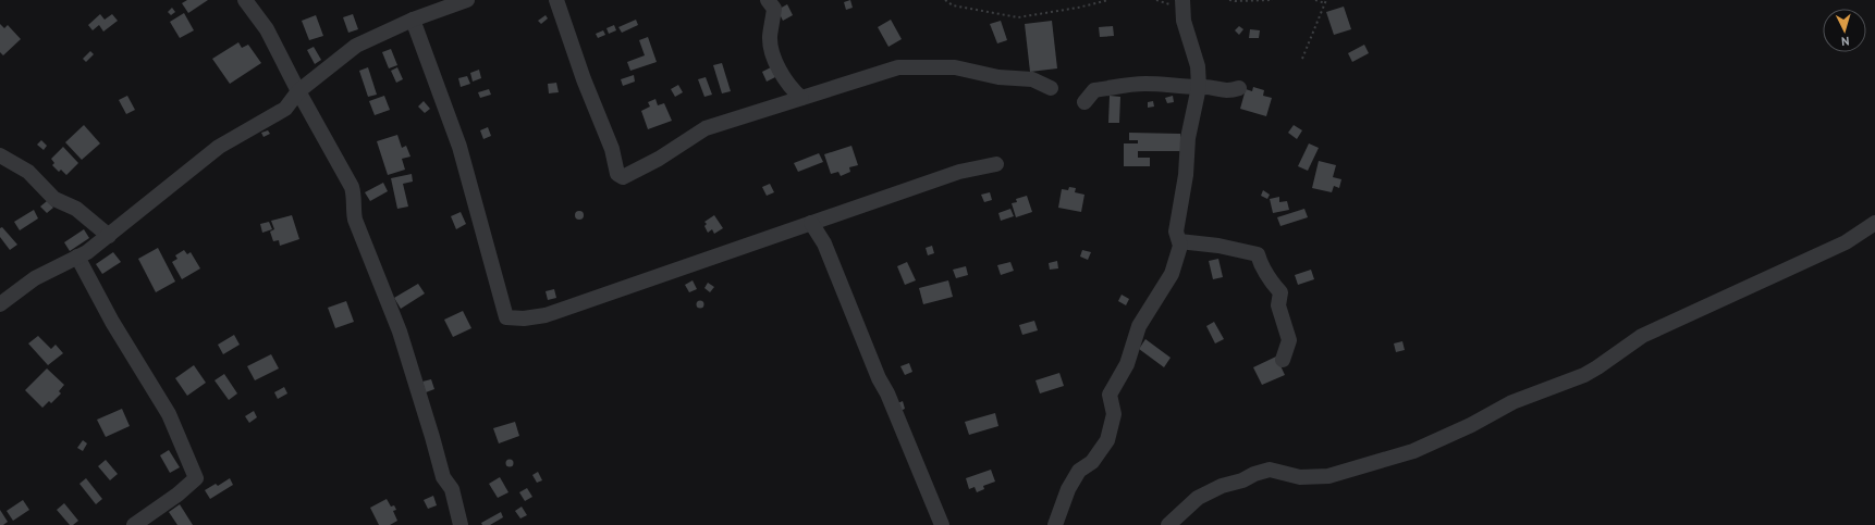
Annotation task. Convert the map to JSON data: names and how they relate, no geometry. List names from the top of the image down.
{
  "north": "bottom"
}
